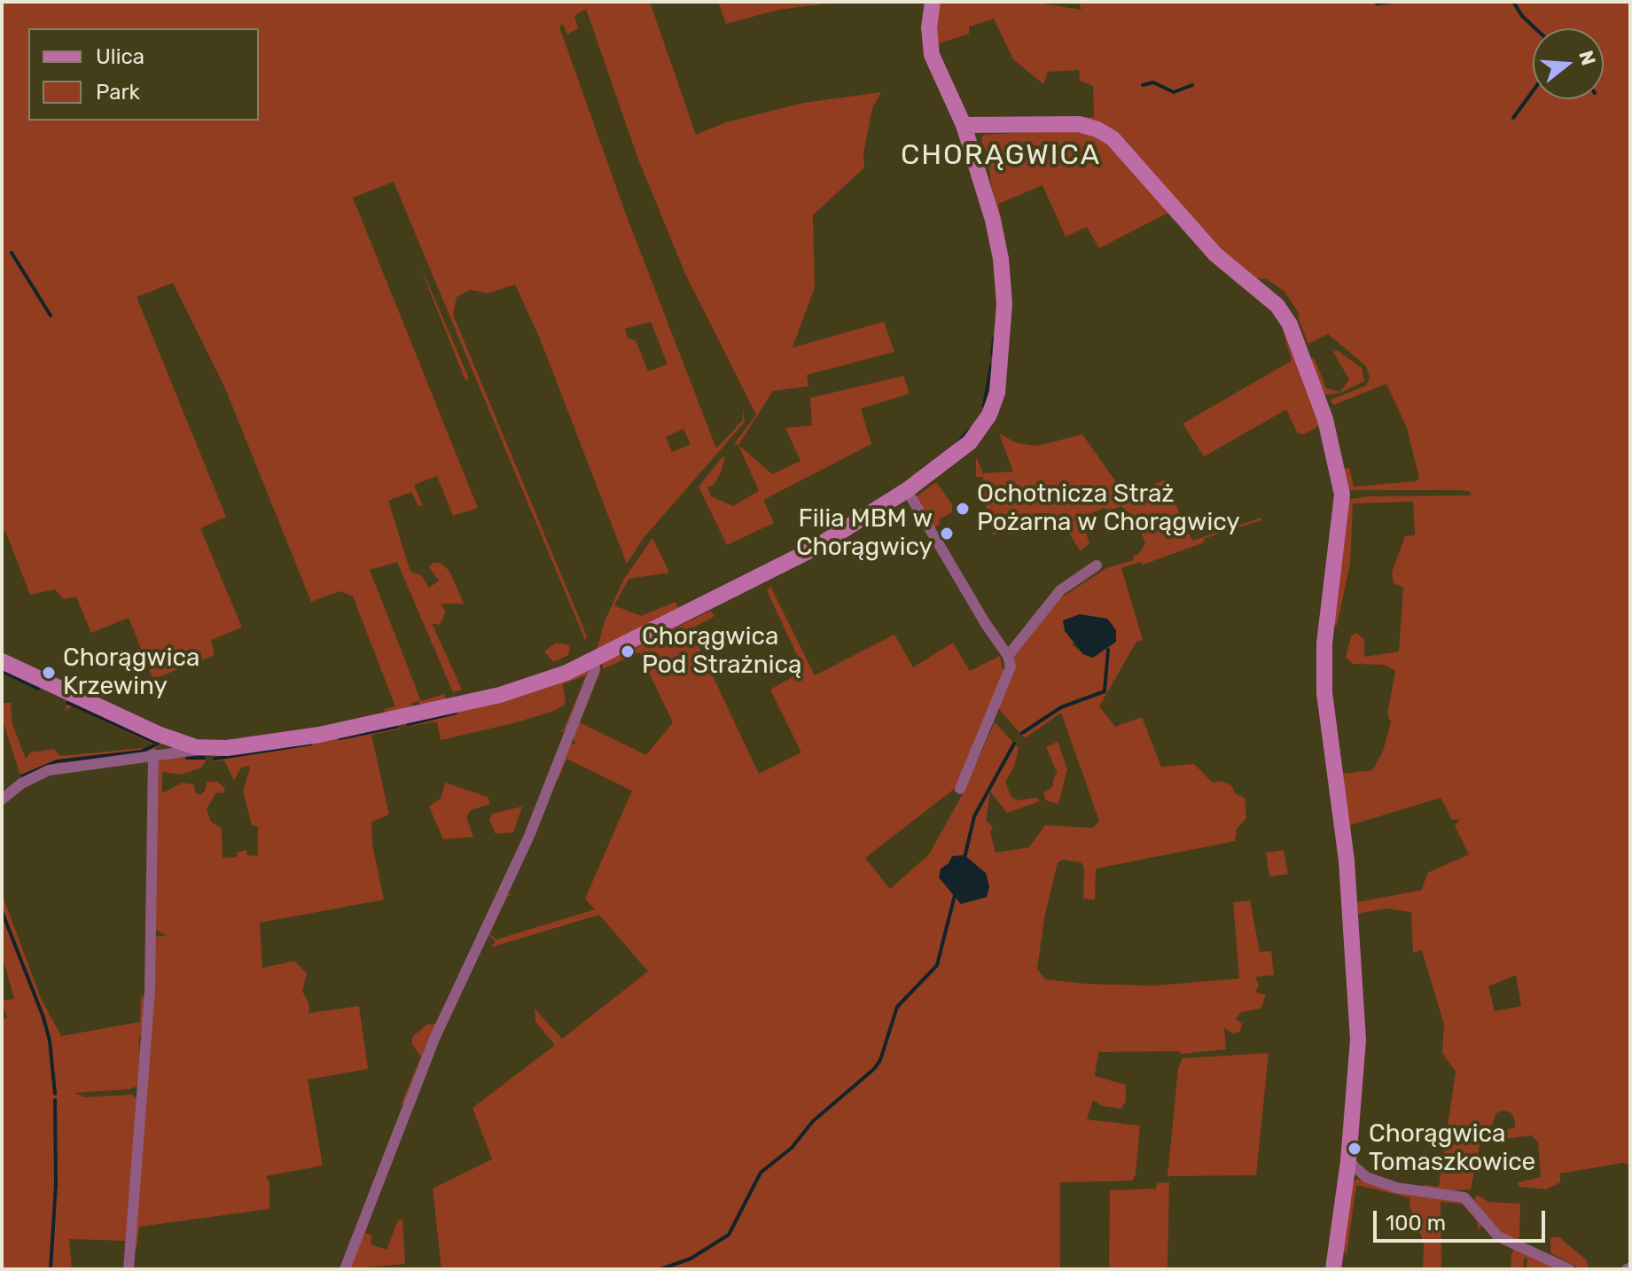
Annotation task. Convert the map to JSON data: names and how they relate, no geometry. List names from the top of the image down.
{
  "districts": ["CHORĄGWICA"],
  "places": [
    "Ochotnicza Straż Pożarna w Chorągwicy",
    "Filia MBM w Chorągwicy",
    "Chorągwica Pod Strażnicą",
    "Chorągwica Krzewiny",
    "Chorągwica Tomaszkowice"
  ],
  "legend": ["Ulica", "Park"],
  "scale_bar": "100 m",
  "north": "right"
}
